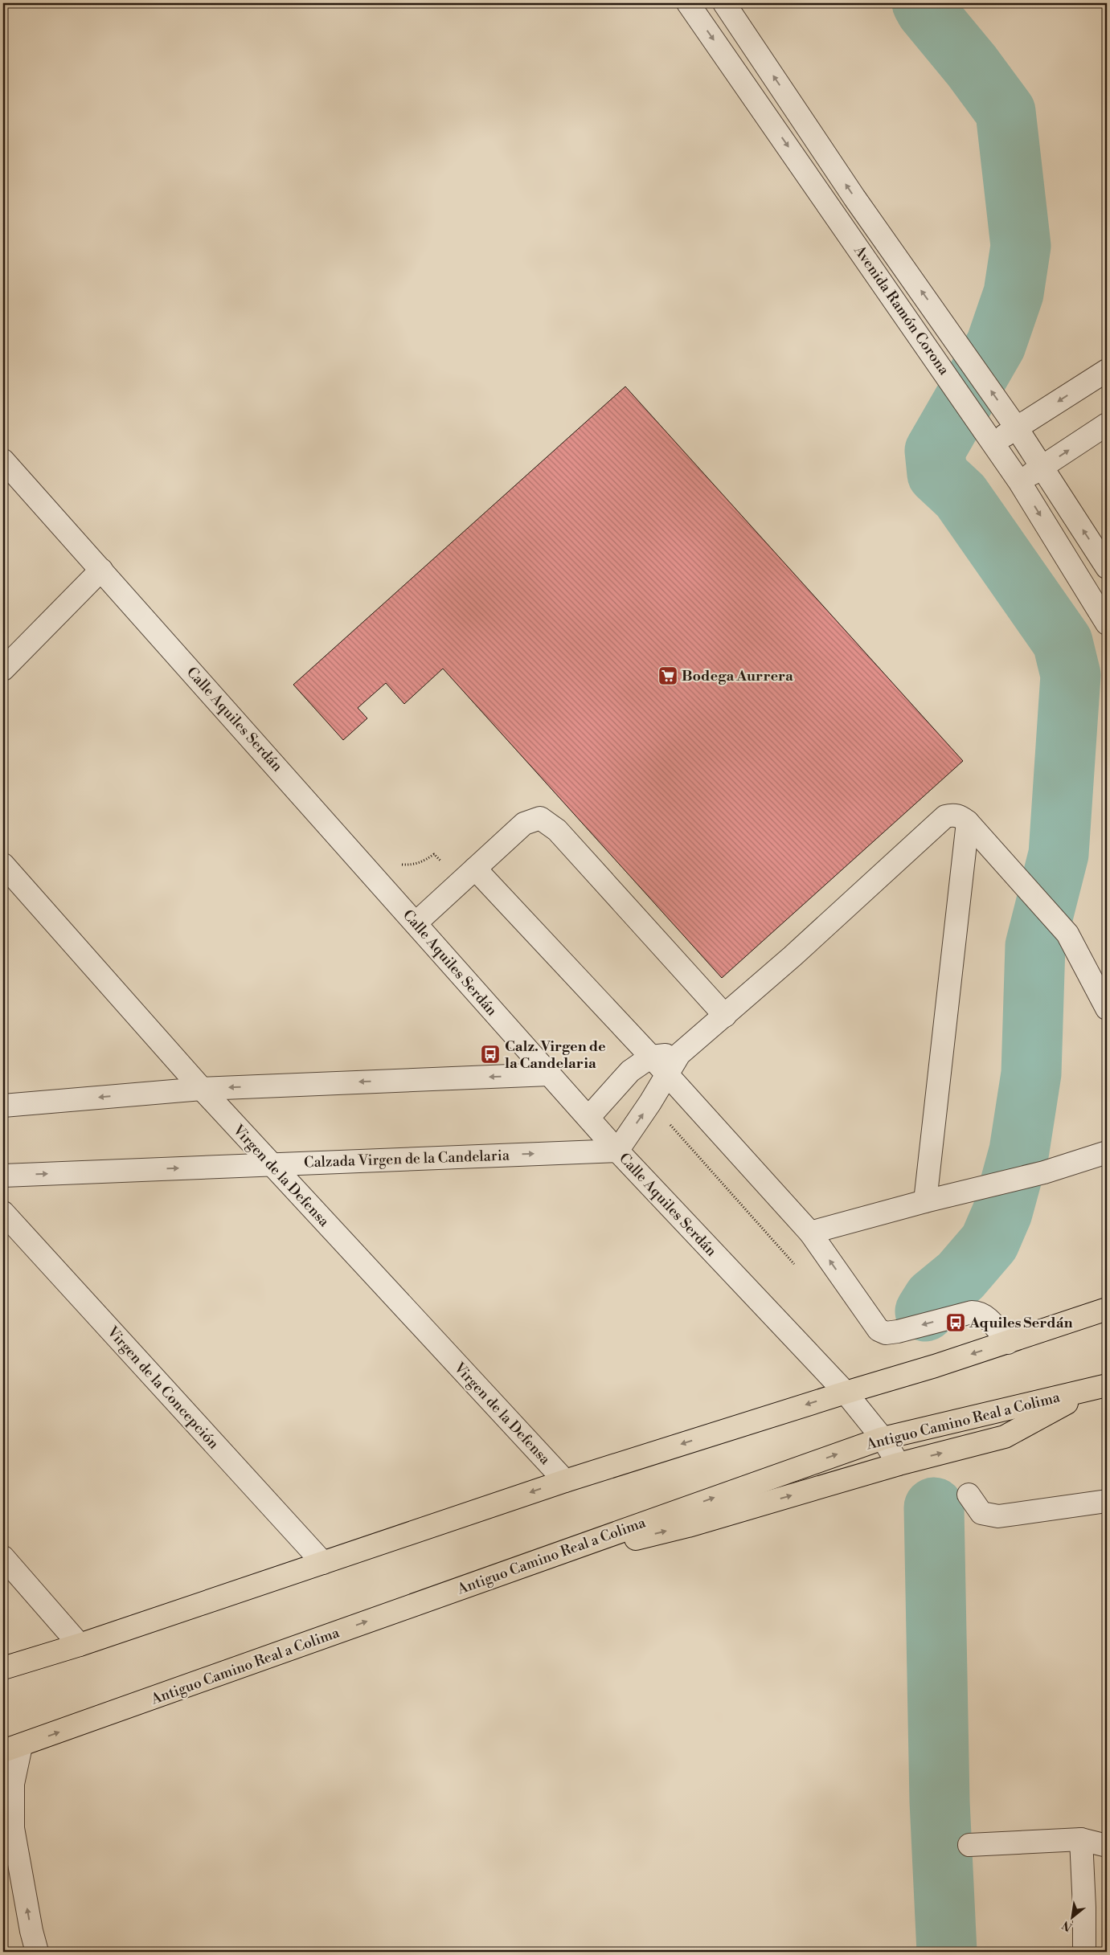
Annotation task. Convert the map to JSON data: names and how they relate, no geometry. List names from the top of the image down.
{
  "streets": {
    "main road": ["Antiguo Camino Real a Colima"],
    "street": [
      "Avenida Ramón Corona",
      "Calle Aquiles Serdán",
      "Calzada Virgen de la Candelaria",
      "Virgen de la Defensa",
      "Virgen de la Concepción"
    ]
  },
  "crossings": [
    ["Calle Aquiles Serdán", "Calzada Virgen de la Candelaria"],
    ["Calle Aquiles Serdán", "Antiguo Camino Real a Colima"],
    ["Calzada Virgen de la Candelaria", "Virgen de la Defensa"]
  ],
  "places": {
    "supermarket": ["Bodega Aurrera"],
    "bus stop": ["Calz. Virgen de la Candelaria", "Aquiles Serdán"]
  },
  "north": "bottom left"
}
